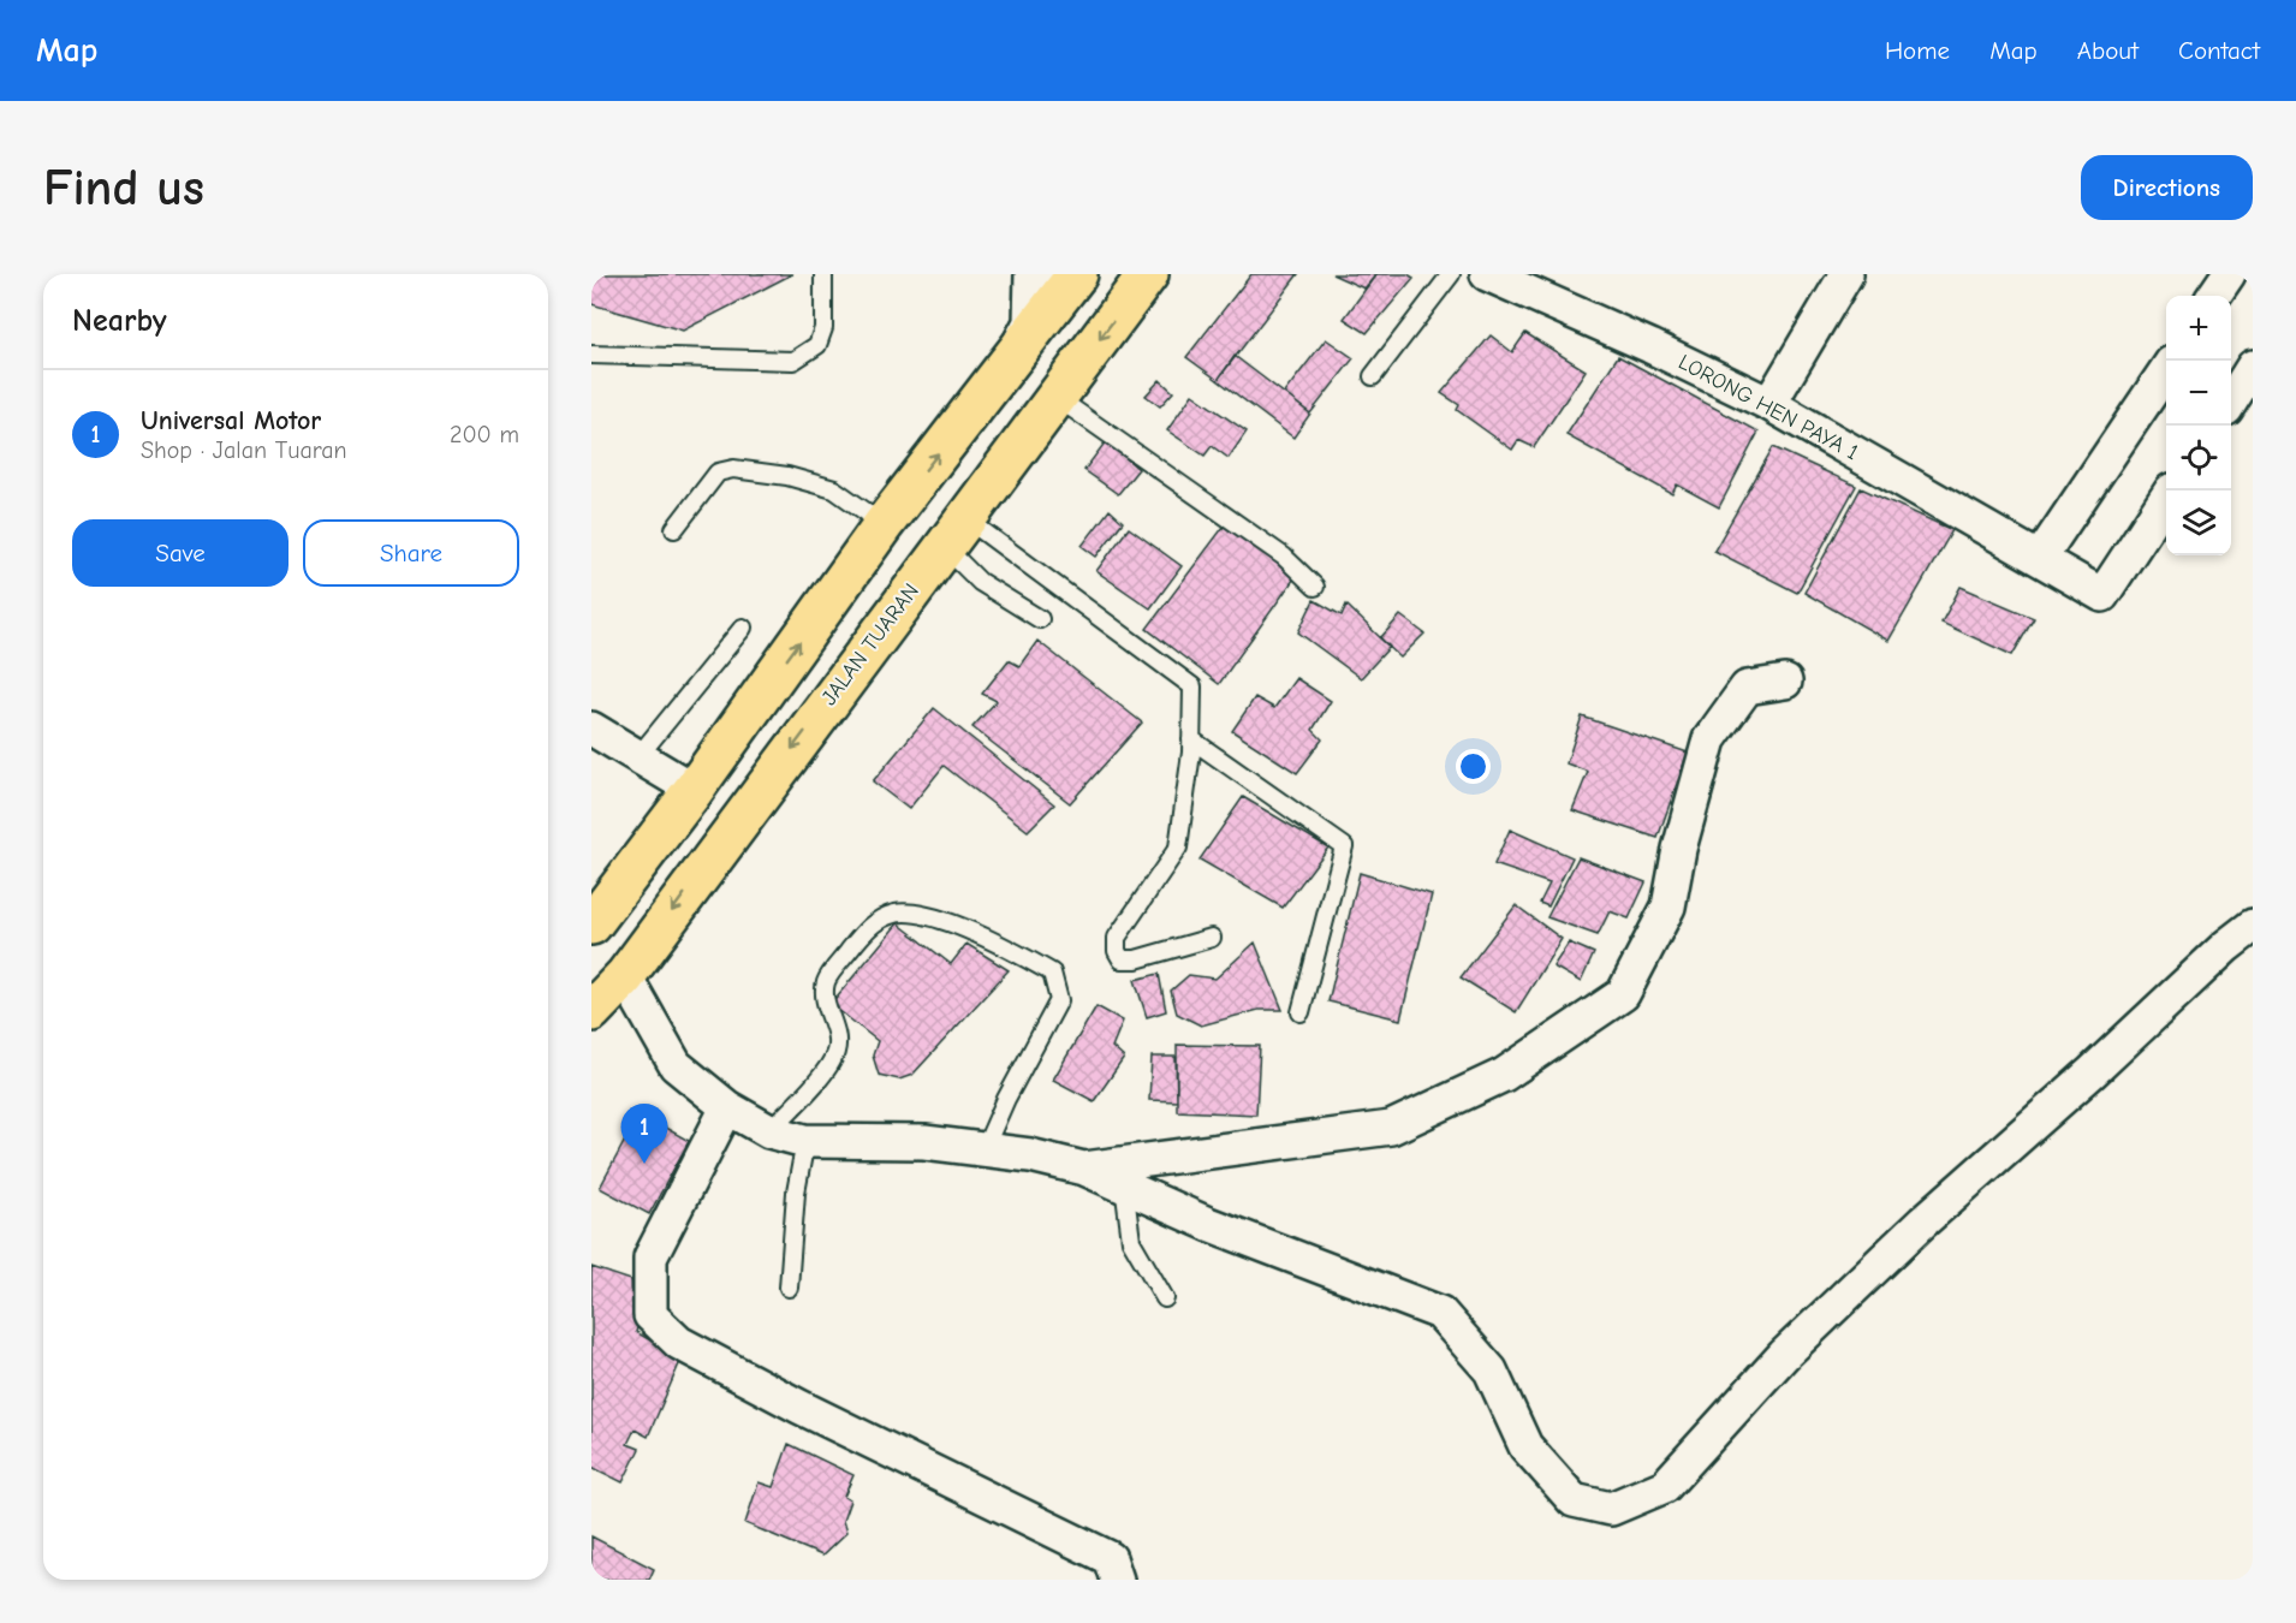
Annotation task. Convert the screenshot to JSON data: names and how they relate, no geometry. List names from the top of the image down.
{
  "streets": {
    "main road": ["JALAN TUARAN"],
    "street": ["LORONG HEN PAYA 1"]
  },
  "page": {
    "header": "Map",
    "nav": [
      "Home",
      "Map",
      "About",
      "Contact"
    ],
    "buttons": [
      "Directions",
      ["Save", "Share"]
    ],
    "title": "Find us",
    "heading": "Nearby",
    "map_buttons": ["+", "−"],
    "list": [
      {
        "mark": "1",
        "name": "Universal Motor",
        "note": "Shop · Jalan Tuaran",
        "value": "200 m"
      }
    ],
    "pins": "1"
  }
}
